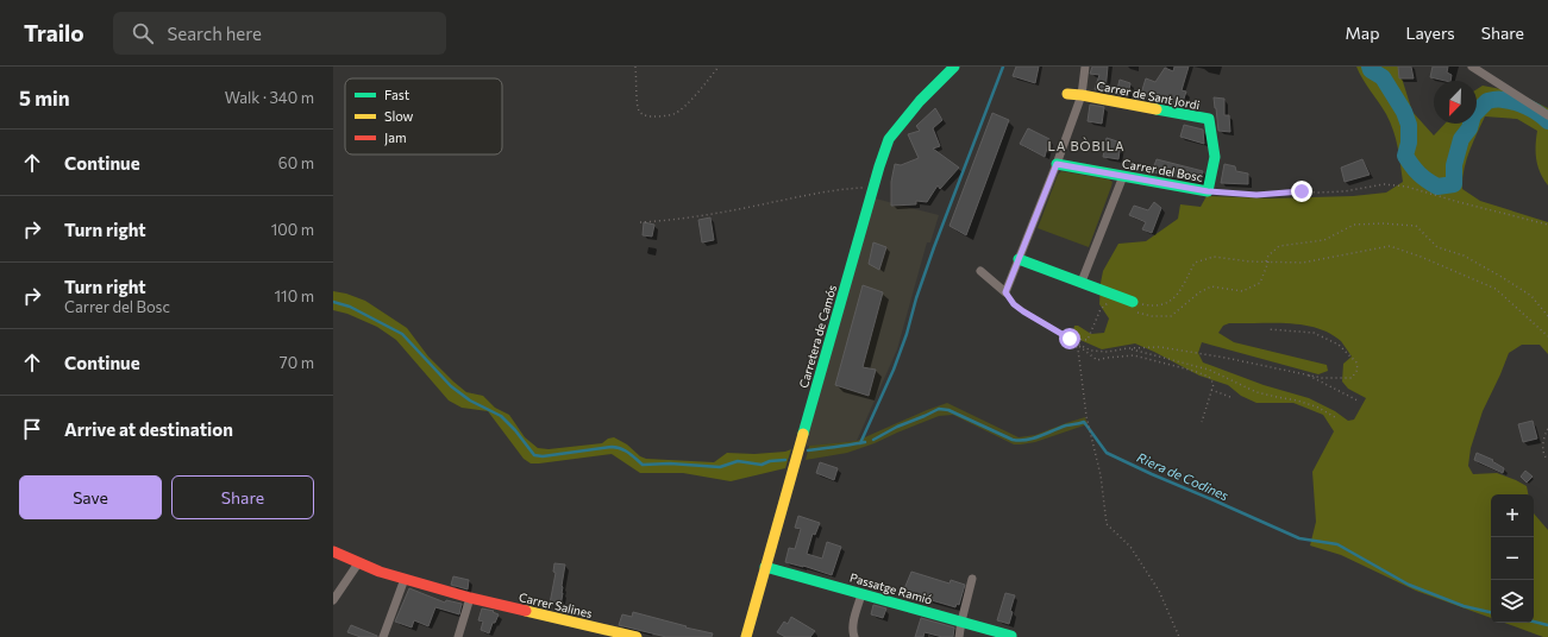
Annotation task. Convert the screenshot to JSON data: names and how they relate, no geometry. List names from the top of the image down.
{
  "streets": {
    "street": [
      "Carrer de Sant Jordi",
      "Carrer del Bosc",
      "Carretera de Camós",
      "Passatge Ramió",
      "Carrer Salines"
    ]
  },
  "crossings": [
    ["Carrer de Sant Jordi", "Carrer del Bosc"],
    ["Carretera de Camós", "Passatge Ramió"]
  ],
  "districts": ["LA BÒBILA"],
  "water": ["Riera de Codines"],
  "legend": ["Fast", "Slow", "Jam"],
  "north": "bottom left",
  "page": {
    "header": "Trailo",
    "search": "Search here",
    "nav": ["Map", "Layers", "Share"],
    "heading": ["5 min", "Walk · 340 m"],
    "list": [
      ["Continue", "60 m"],
      ["Turn right", "100 m"],
      ["Turn right", "Carrer del Bosc", "110 m"],
      ["Continue", "70 m"],
      "Arrive at destination"
    ],
    "buttons": ["Save", "Share"],
    "map_buttons": ["+", "−"]
  }
}
